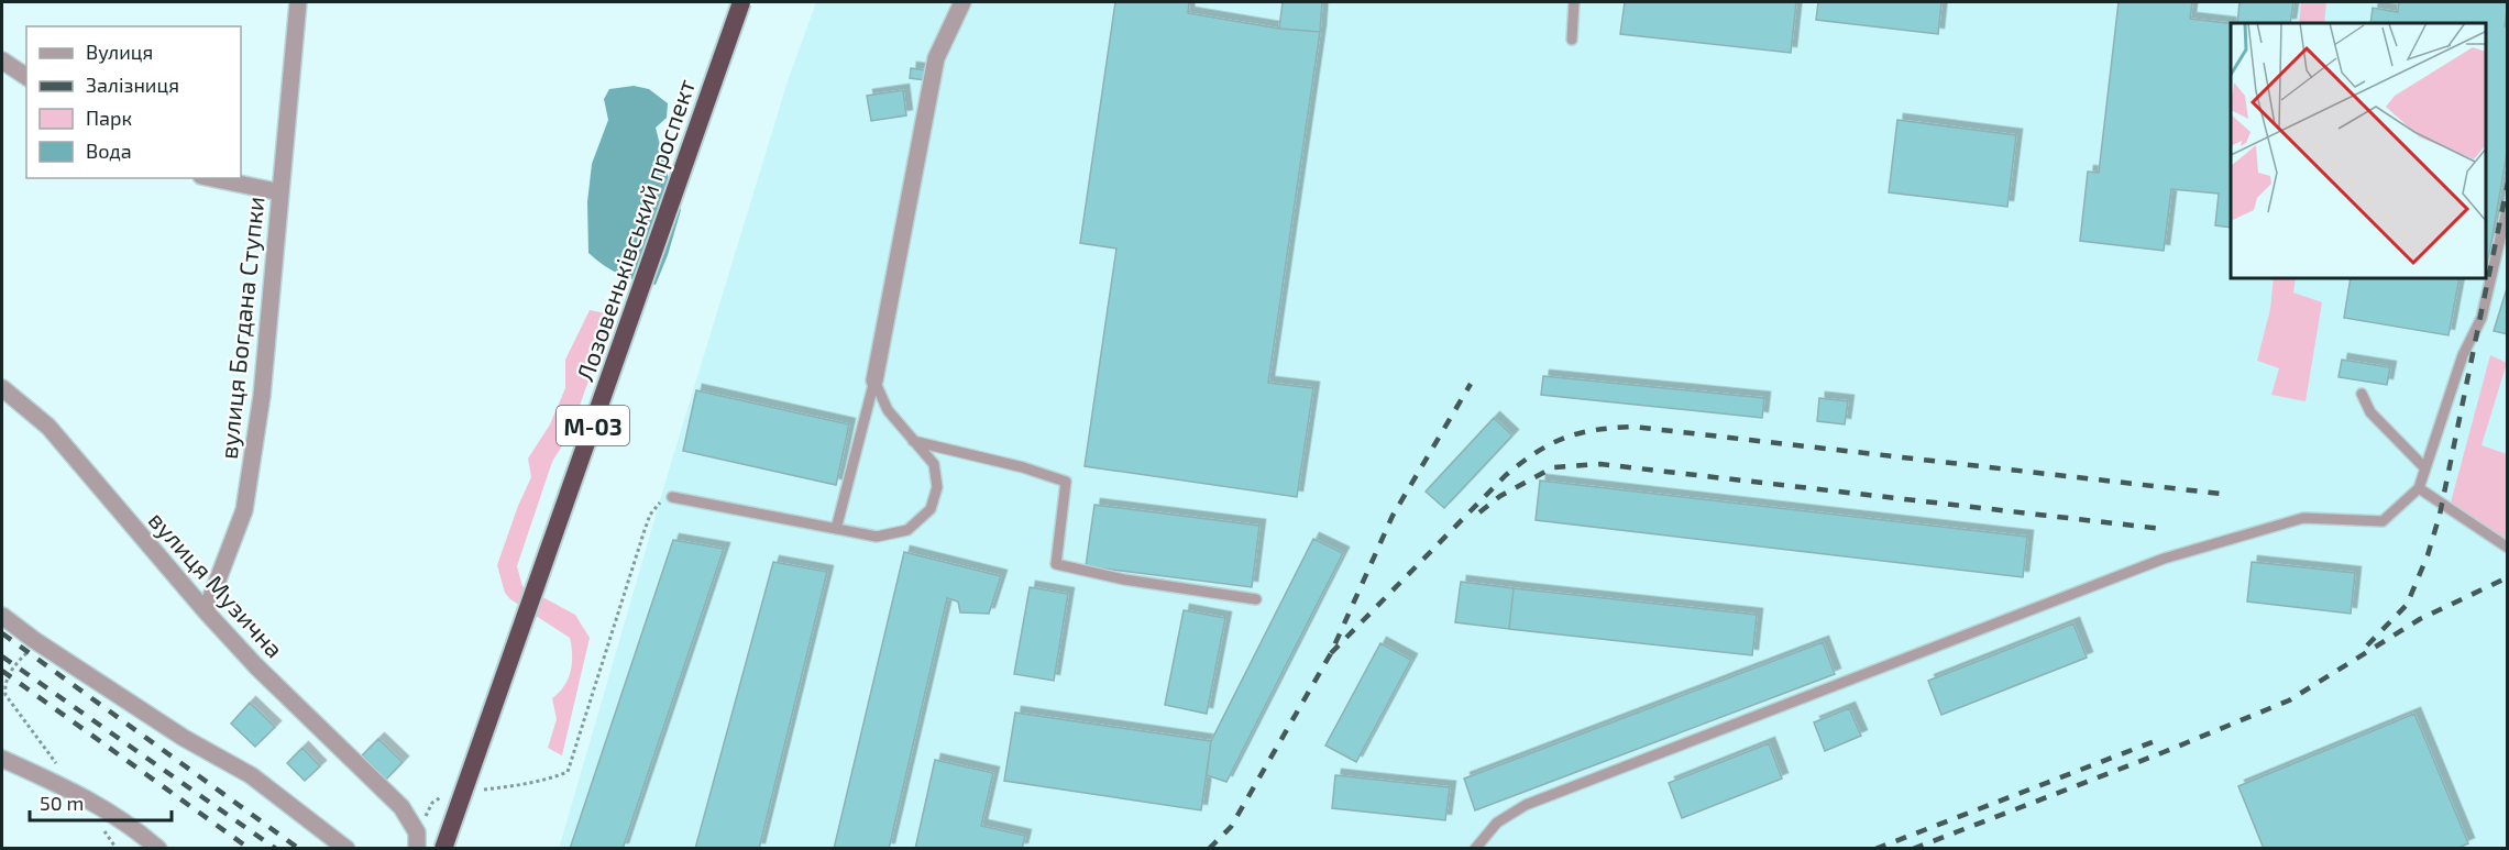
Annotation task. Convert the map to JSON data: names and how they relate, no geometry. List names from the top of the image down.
{
  "streets": {
    "highway": ["Лозовеньківський проспект", "М-03"],
    "street": ["вулиця Богдана Ступки", "вулиця Музична"]
  },
  "crossings": [
    ["вулиця Богдана Ступки", "вулиця Музична"]
  ],
  "legend": [
    "Вулиця",
    "Залізниця",
    "Парк",
    "Вода"
  ],
  "scale_bar": "50 m"
}
